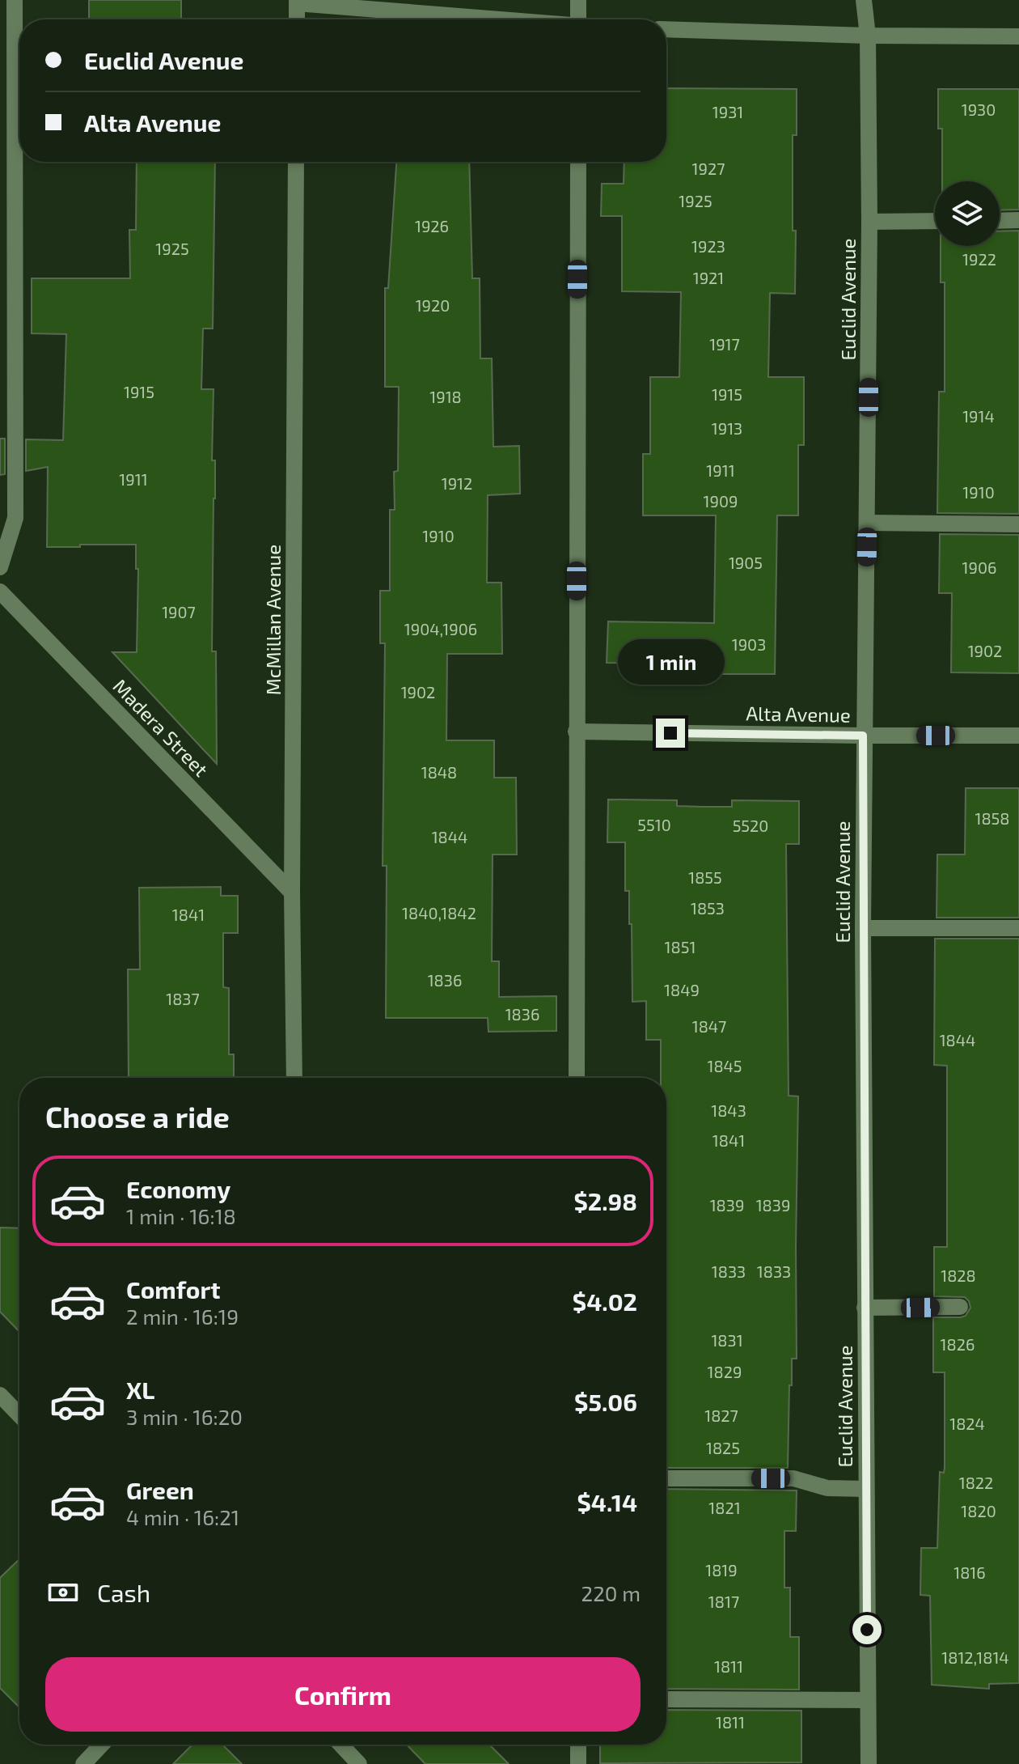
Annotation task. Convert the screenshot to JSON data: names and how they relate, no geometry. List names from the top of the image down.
{
  "streets": {
    "street": [
      "Euclid Avenue",
      "McMillan Avenue",
      "Alta Avenue",
      "Madera Street"
    ]
  },
  "crossings": [
    ["Euclid Avenue", "Alta Avenue"],
    ["McMillan Avenue", "Madera Street"]
  ],
  "house_numbers": [
    "1930",
    "1931",
    "1927",
    "1925",
    "1926",
    "1923",
    "1925",
    "1922",
    "1921",
    "1920",
    "1917",
    "1915",
    "1915",
    "1918",
    "1914",
    "1913",
    "1911",
    "1911",
    "1912",
    "1910",
    "1909",
    "1910",
    "1905",
    "1906",
    "1907",
    "1904,1906",
    "1903",
    "1902",
    "1902",
    "1848",
    "1858",
    "5510",
    "5520",
    "1844",
    "1855",
    "1853",
    "1840,1842",
    "1841",
    "1851",
    "1836",
    "1849",
    "1837",
    "1836",
    "1847",
    "1844",
    "1845",
    "1843",
    "1841",
    "1839",
    "1839",
    "1833",
    "1833",
    "1828",
    "1831",
    "1826",
    "1829",
    "1827",
    "1824",
    "1825",
    "1822",
    "1821",
    "1820",
    "1819",
    "1816",
    "1817",
    "1812,1814",
    "1811",
    "1811"
  ],
  "page": {
    "banner": ["Euclid Avenue", "Alta Avenue"],
    "bubble": "1 min",
    "heading": "Choose a ride",
    "list": [
      {
        "name": "Economy",
        "note": "1 min · 16:18",
        "value": "$2.98"
      },
      {
        "name": "Comfort",
        "note": "2 min · 16:19",
        "value": "$4.02"
      },
      {
        "name": "XL",
        "note": "3 min · 16:20",
        "value": "$5.06"
      },
      {
        "name": "Green",
        "note": "4 min · 16:21",
        "value": "$4.14"
      }
    ],
    "pay": ["Cash", "220 m"],
    "buttons": "Confirm"
  }
}
